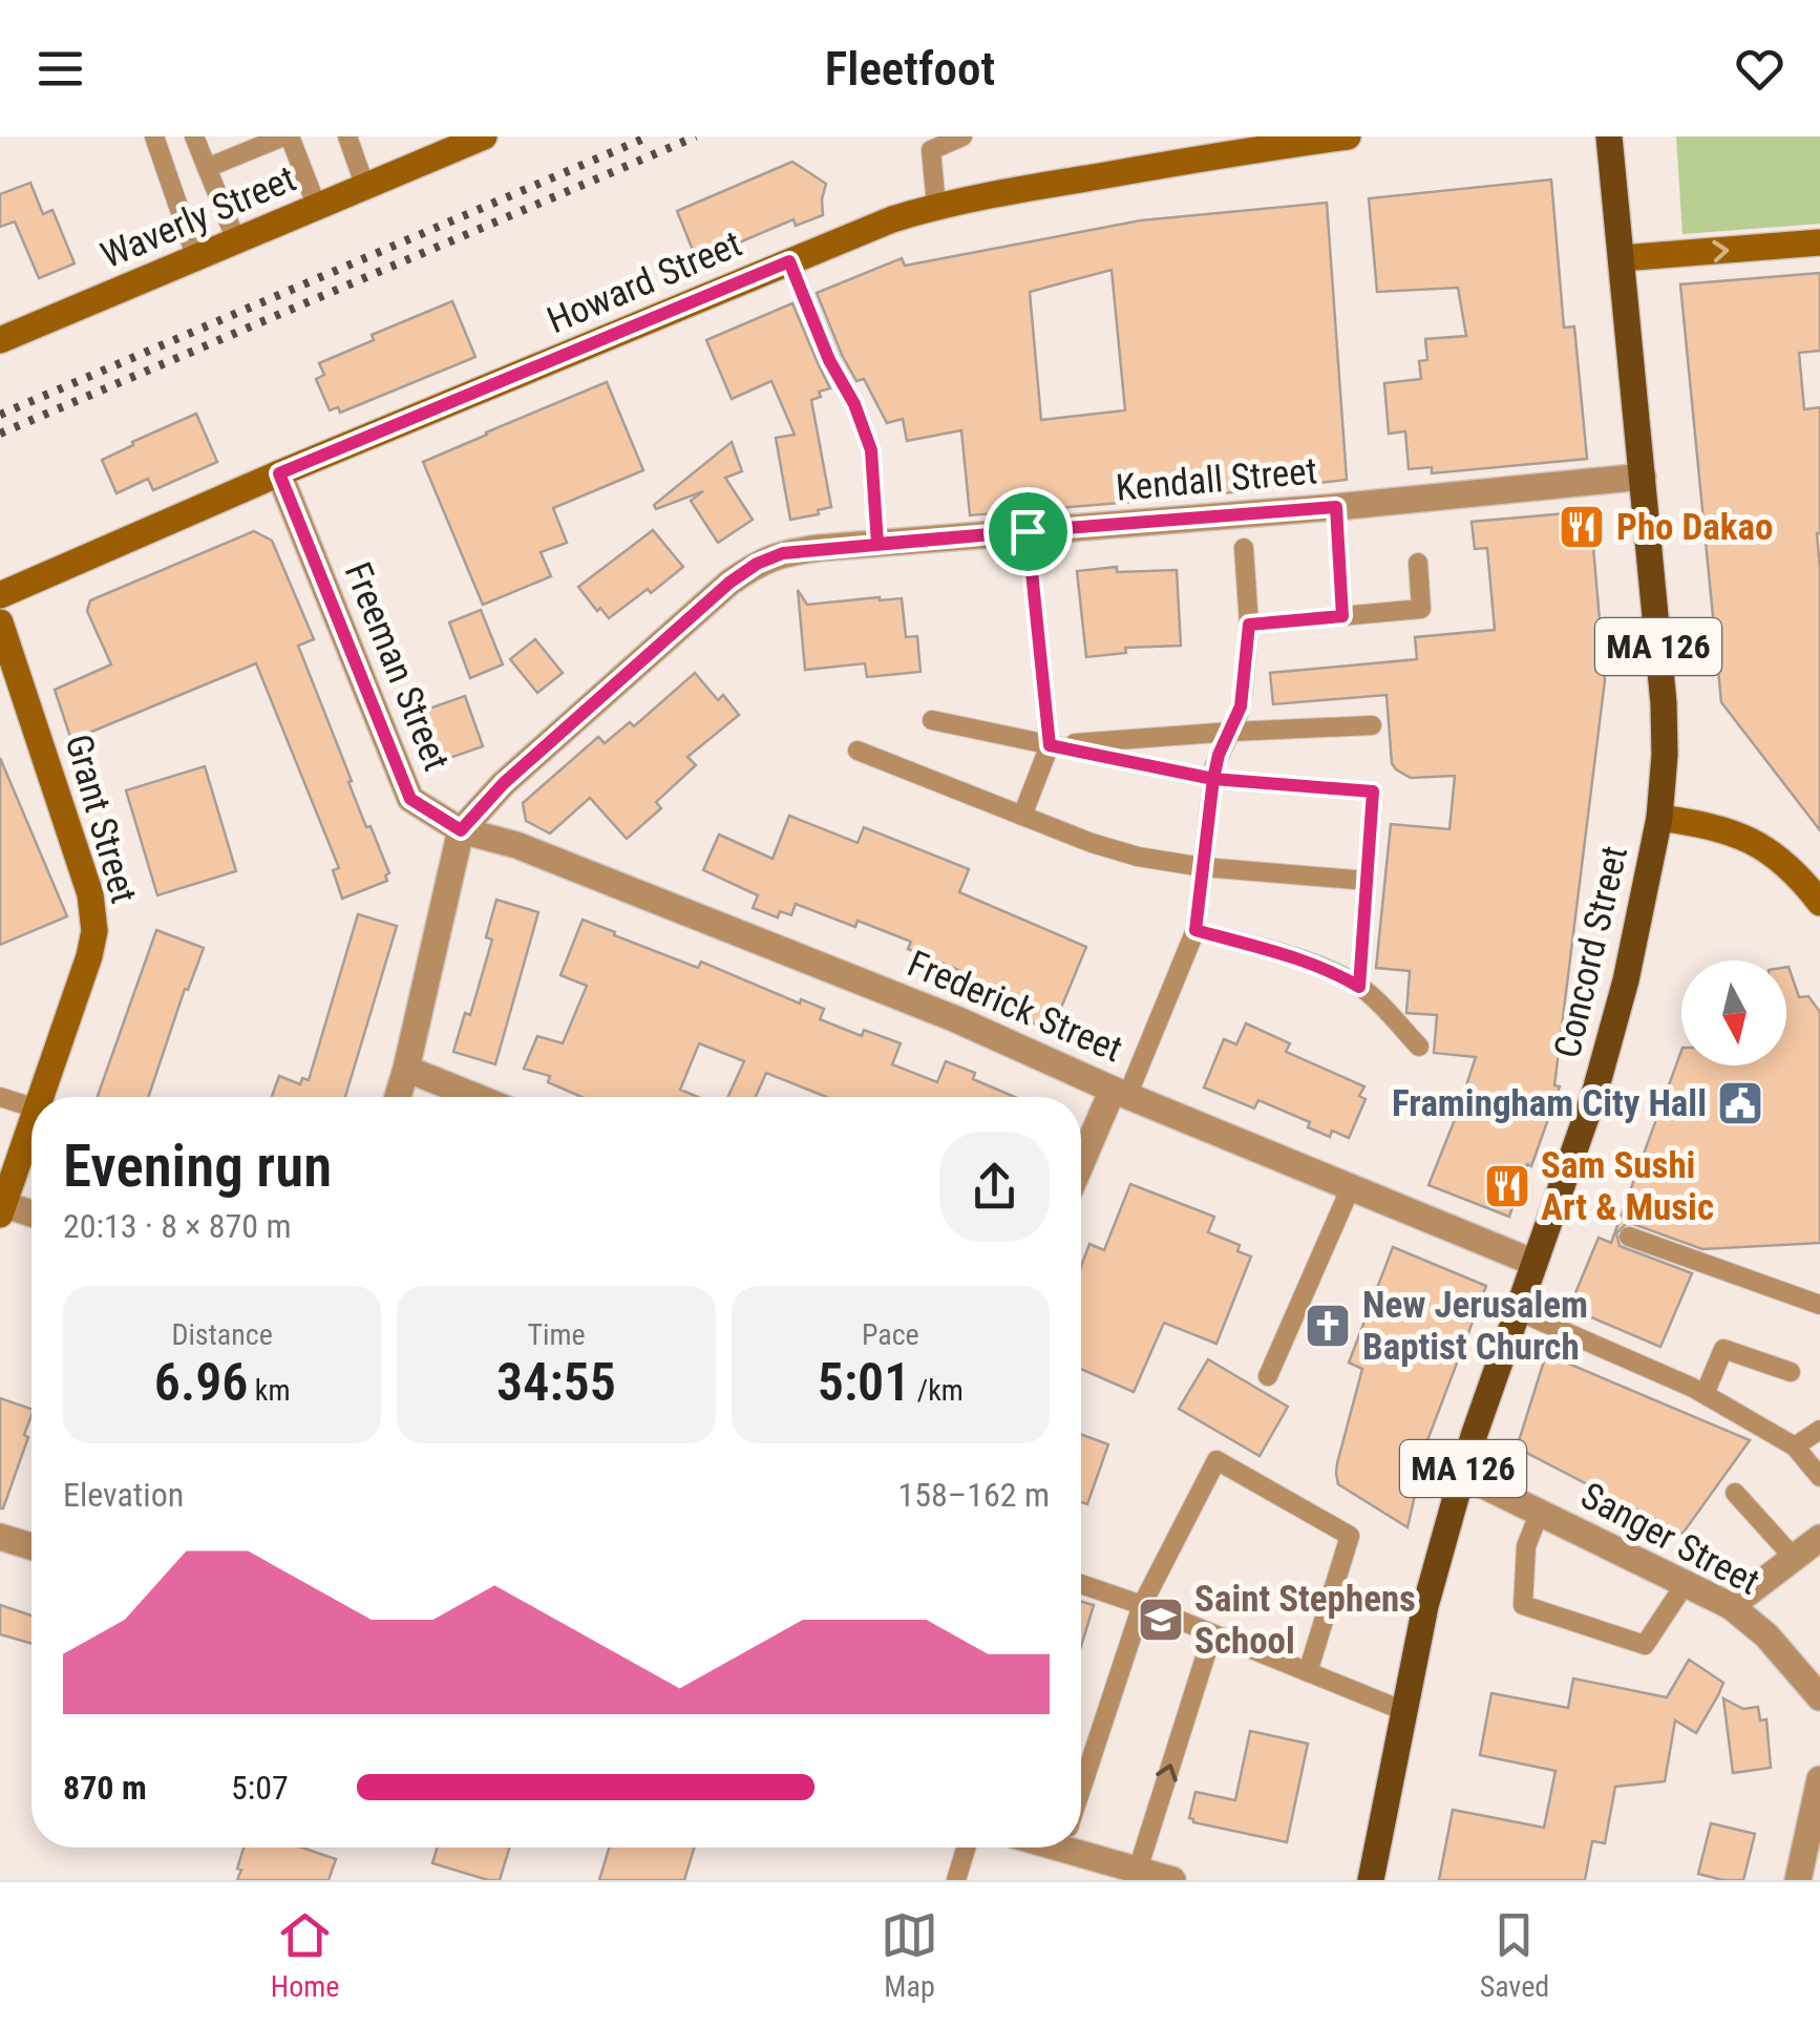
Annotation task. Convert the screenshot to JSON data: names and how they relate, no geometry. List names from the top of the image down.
{
  "streets": {
    "main road": ["MA 126", "Concord Street"],
    "street": [
      "Waverly Street",
      "Howard Street",
      "Kendall Street",
      "Freeman Street",
      "Grant Street",
      "Frederick Street",
      "Sanger Street"
    ]
  },
  "crossings": [
    ["Howard Street", "Freeman Street"],
    ["Kendall Street", "Freeman Street"],
    ["Kendall Street", "Concord Street"],
    ["Kendall Street", "Frederick Street"],
    ["Freeman Street", "Frederick Street"],
    ["Concord Street", "Frederick Street"],
    ["Concord Street", "Sanger Street"]
  ],
  "places": {
    "restaurant": ["Pho Dakao", "Sam Sushi Art & Music"],
    "public building": ["Framingham City Hall"],
    "church": ["New Jerusalem Baptist Church"],
    "school or university": ["Saint Stephens School"]
  },
  "north": "bottom",
  "page": {
    "header": "Fleetfoot",
    "heading": ["Evening run", "20:13 · 8 × 870 m"],
    "stats": [
      ["Distance", "6.96 km"],
      ["Time", "34:55"],
      ["Pace", "5:01 /km"]
    ],
    "chart": ["Elevation", "158–162 m"],
    "list": [
      {
        "name": "870 m",
        "note": "5:07"
      }
    ],
    "tabs": ["Home", "Map", "Saved"]
  }
}
